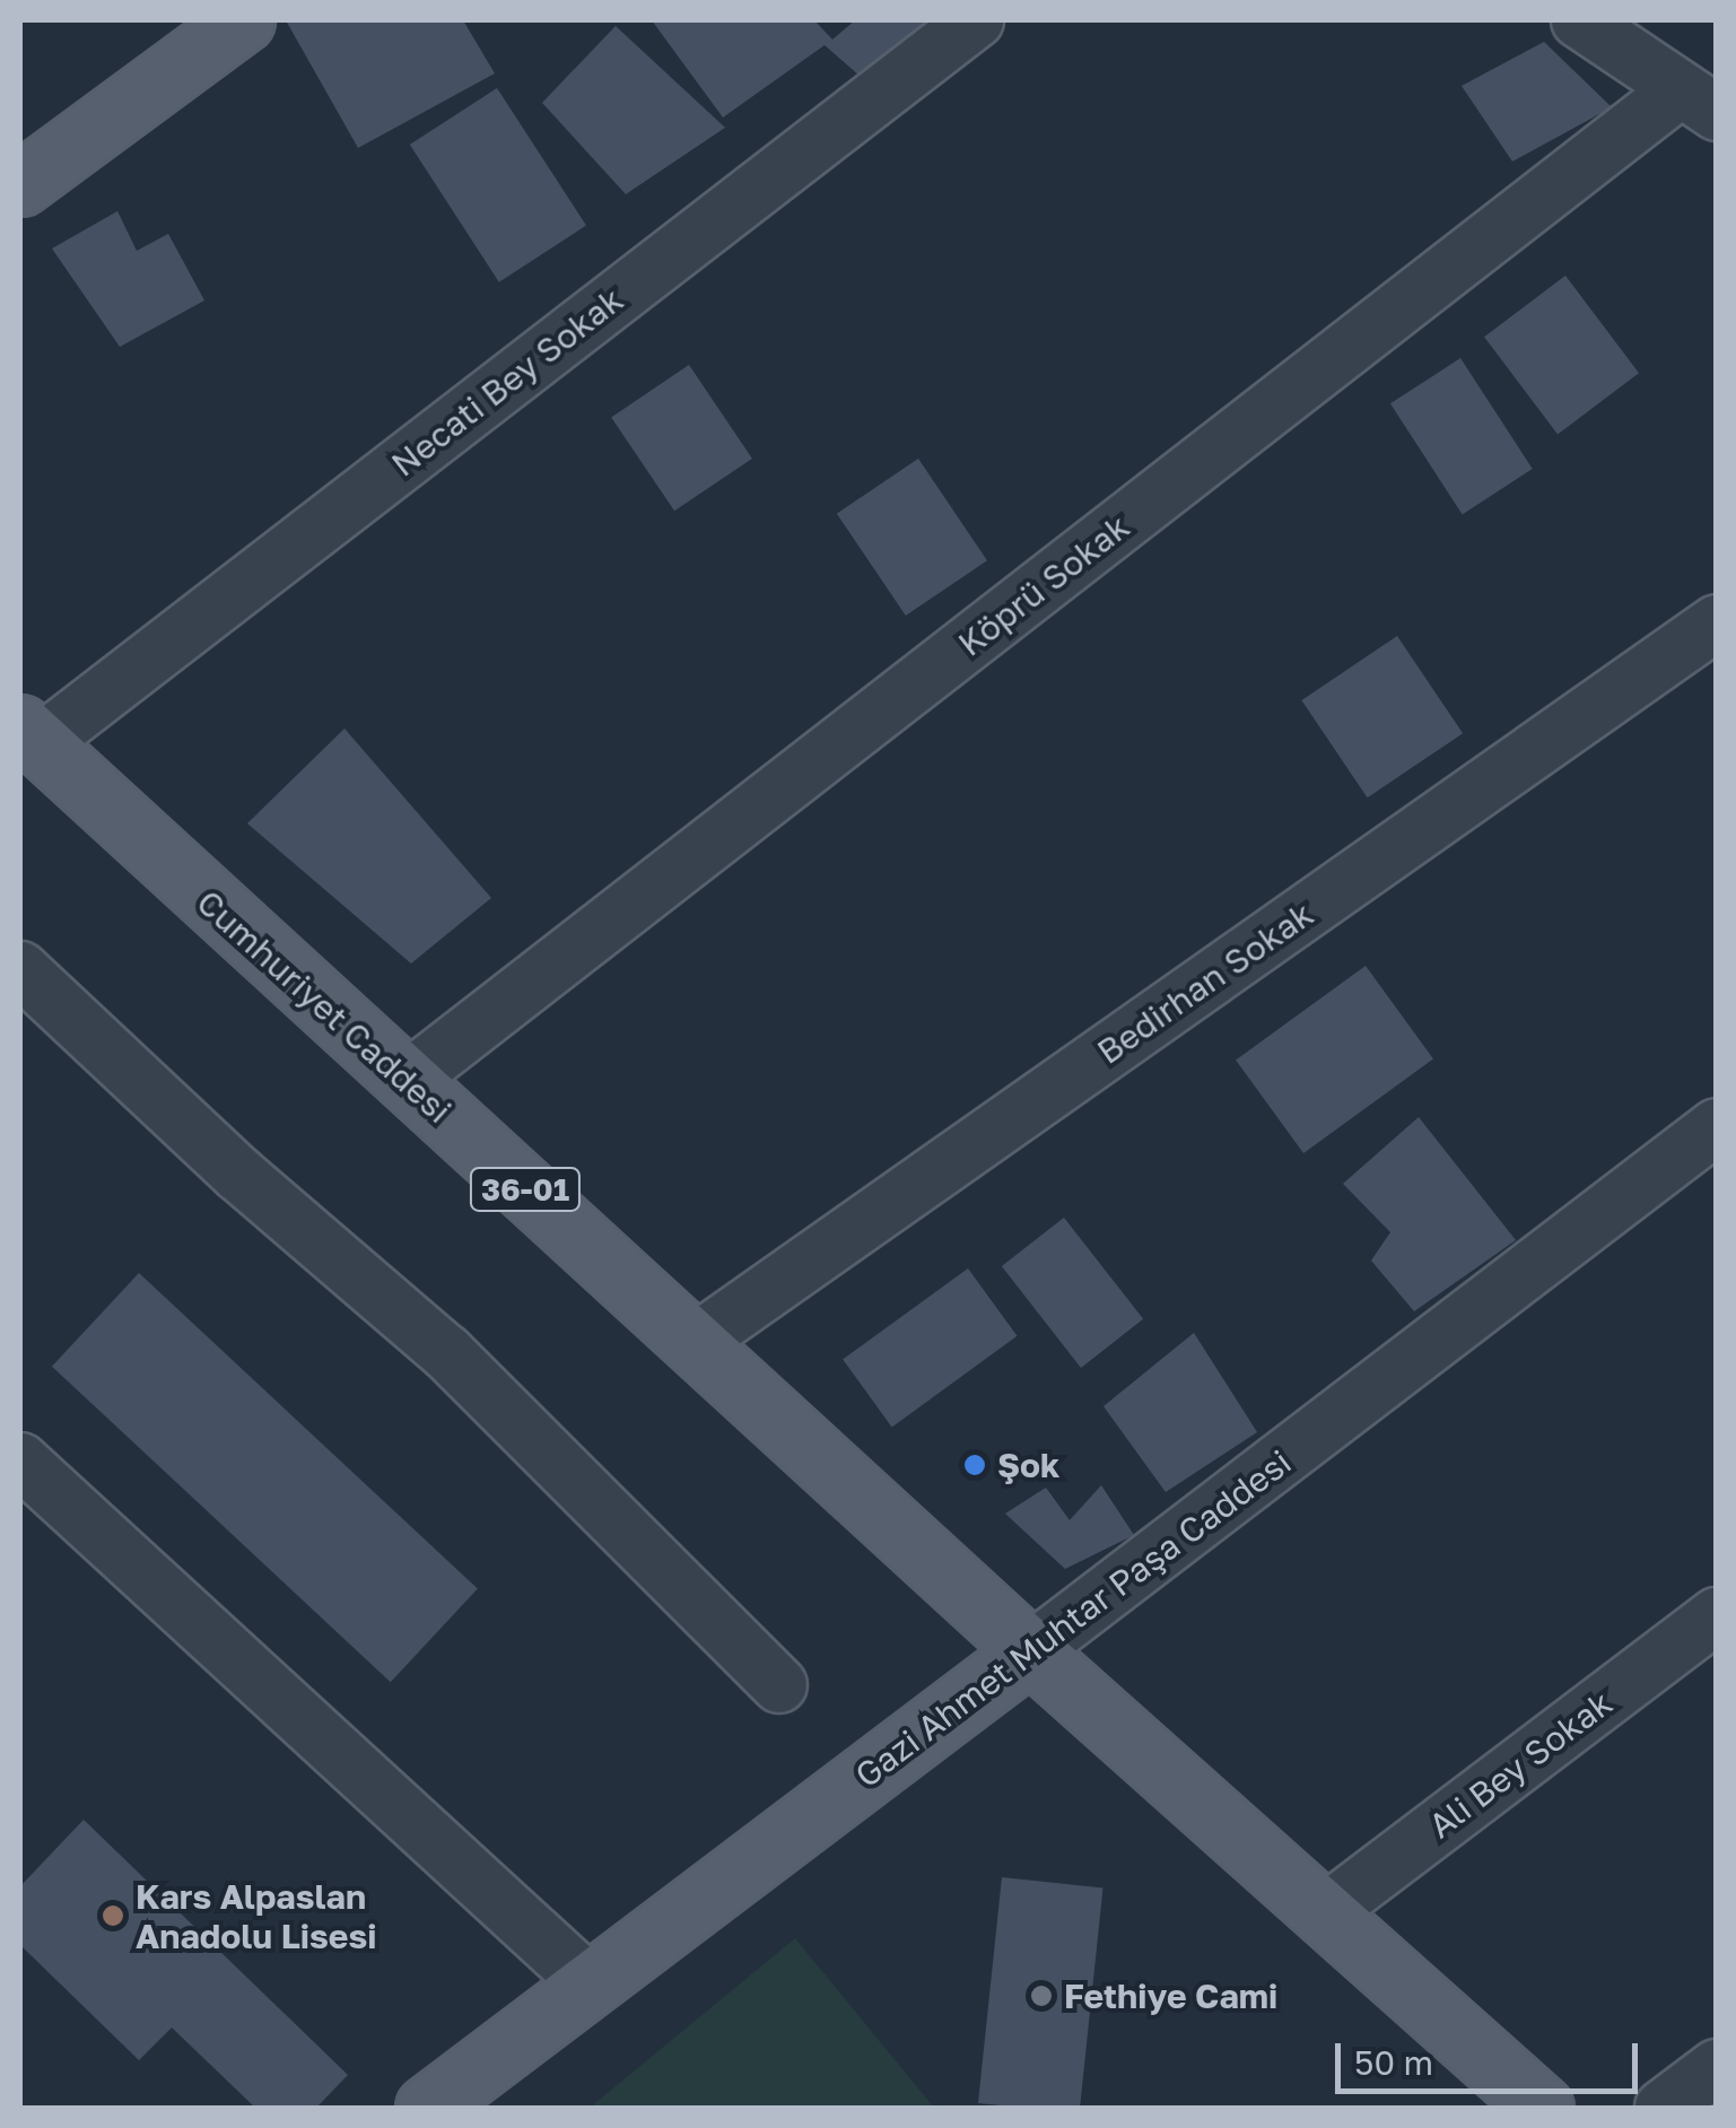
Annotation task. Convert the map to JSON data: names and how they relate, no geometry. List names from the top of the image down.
{
  "streets": {
    "main road": ["Cumhuriyet Caddesi", "36-01", "Gazi Ahmet Muhtar Paşa Caddesi"],
    "street": [
      "Necati Bey Sokak",
      "Köprü Sokak",
      "Bedirhan Sokak",
      "Ali Bey Sokak"
    ]
  },
  "crossings": [
    ["Necati Bey Sokak", "Cumhuriyet Caddesi"],
    ["Köprü Sokak", "Cumhuriyet Caddesi"],
    ["Bedirhan Sokak", "Cumhuriyet Caddesi"],
    ["Cumhuriyet Caddesi", "Gazi Ahmet Muhtar Paşa Caddesi"],
    ["Cumhuriyet Caddesi", "Ali Bey Sokak"]
  ],
  "places": ["Şok", "Kars Alpaslan Anadolu Lisesi", "Fethiye Cami"],
  "scale_bar": "50 m"
}
